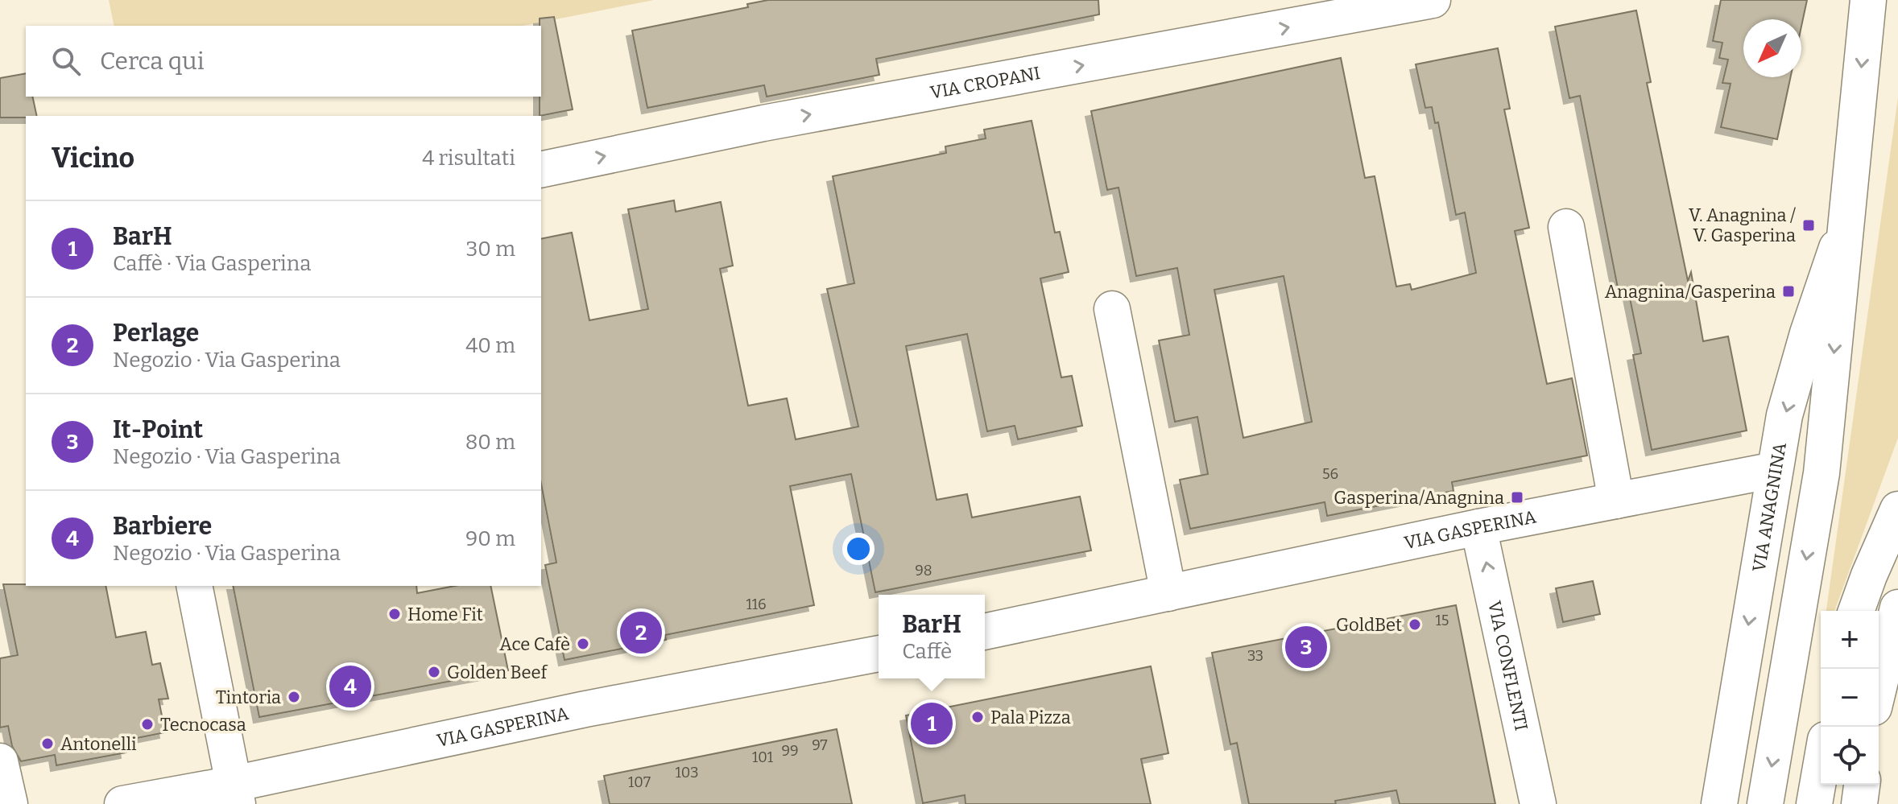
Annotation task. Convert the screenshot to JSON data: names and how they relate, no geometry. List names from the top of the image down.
{
  "streets": {
    "street": [
      "VIA CROPANI",
      "VIA ANAGNINA",
      "VIA GASPERINA",
      "VIA CONFLENTI"
    ]
  },
  "crossings": [
    ["VIA ANAGNINA", "VIA GASPERINA"],
    ["VIA GASPERINA", "VIA CONFLENTI"]
  ],
  "one_way": ["VIA CROPANI", "VIA CONFLENTI"],
  "places": {
    "transit": ["V. Anagnina / V. Gasperina", "Anagnina/Gasperina", "Gasperina/Anagnina"],
    "other": [
      "Home Fit",
      "GoldBet",
      "Ace Cafè",
      "Golden Beef",
      "Tintoria",
      "Pala Pizza",
      "Tecnocasa",
      "Antonelli"
    ]
  },
  "house_numbers": [
    "56",
    "98",
    "116",
    "15",
    "33",
    "97",
    "99",
    "101",
    "103",
    "107"
  ],
  "north": "bottom left",
  "page": {
    "search": "Cerca qui",
    "heading": ["Vicino", "4 risultati"],
    "list": [
      {
        "mark": "1",
        "name": "BarH",
        "note": "Caffè · Via Gasperina",
        "value": "30 m"
      },
      {
        "mark": "2",
        "name": "Perlage",
        "note": "Negozio · Via Gasperina",
        "value": "40 m"
      },
      {
        "mark": "3",
        "name": "It-Point",
        "note": "Negozio · Via Gasperina",
        "value": "80 m"
      },
      {
        "mark": "4",
        "name": "Barbiere",
        "note": "Negozio · Via Gasperina",
        "value": "90 m"
      }
    ],
    "popup": ["BarH", "Caffè"],
    "pins": [
      "2",
      "3",
      "4",
      "1"
    ],
    "map_buttons": ["+", "−"]
  }
}
